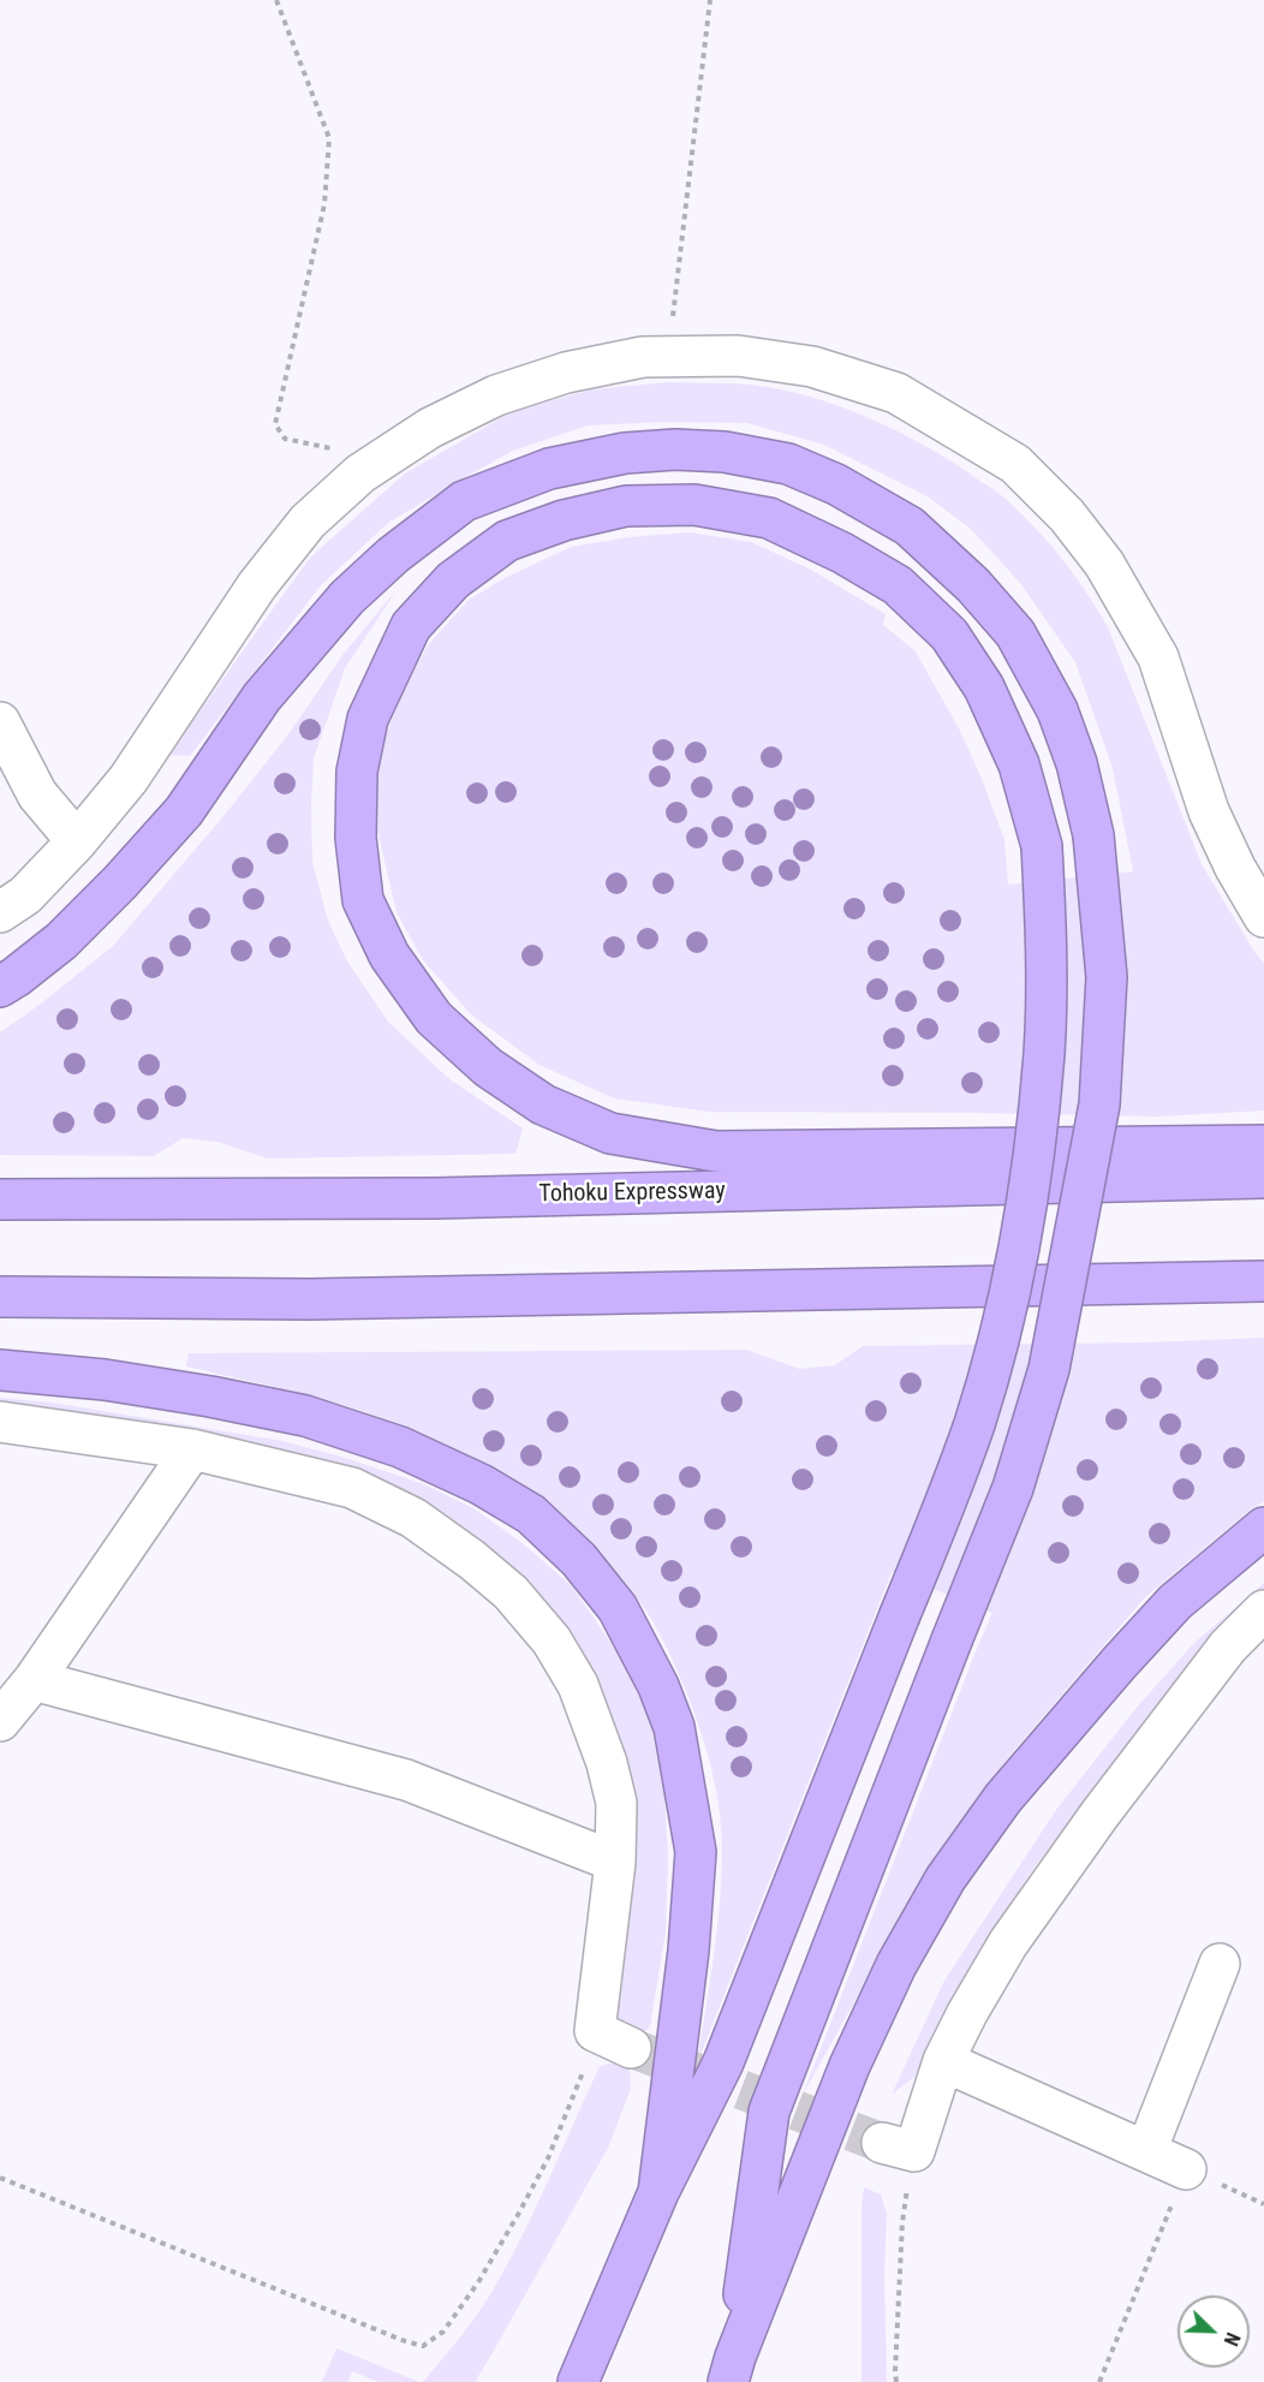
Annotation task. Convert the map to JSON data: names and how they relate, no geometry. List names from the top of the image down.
{
  "streets": {
    "highway": ["Tohoku Expressway"]
  },
  "north": "bottom right"
}
